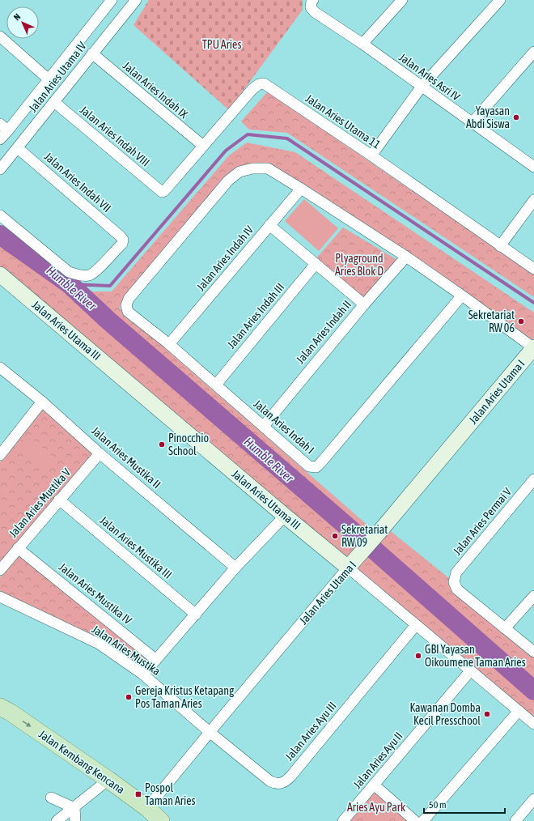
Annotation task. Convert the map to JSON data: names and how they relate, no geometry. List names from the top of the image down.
{
  "streets": {
    "main road": ["Jalan Kembang Kencana"],
    "street": [
      "Jalan Aries Utama IV",
      "Jalan Aries Asri IV",
      "Jalan Aries Indah IX",
      "Jalan Aries Utama 11",
      "Jalan Aries Indah VIII",
      "Jalan Aries Indah VII",
      "Jalan Aries Indah IV",
      "Jalan Aries Indah III",
      "Jalan Aries Utama III",
      "Jalan Aries Indah II",
      "Jalan Aries Utama I",
      "Jalan Aries Indah I",
      "Jalan Aries Mustika II",
      "Jalan Aries Mustika V",
      "Jalan Aries Permai V",
      "Jalan Aries Mustika III",
      "Jalan Aries Mustika IV",
      "Jalan Aries Mustika",
      "Jalan Aries Ayu III",
      "Jalan Aries Ayu II"
    ]
  },
  "crossings": [
    ["Jalan Aries Utama IV", "Jalan Aries Indah IX"],
    ["Jalan Aries Utama IV", "Jalan Aries Indah VIII"],
    ["Jalan Aries Utama IV", "Jalan Aries Indah VII"],
    ["Jalan Aries Indah IX", "Jalan Aries Utama 11"],
    ["Jalan Aries Utama 11", "Jalan Aries Indah VIII"],
    ["Jalan Aries Indah IV", "Jalan Aries Indah I"],
    ["Jalan Aries Indah III", "Jalan Aries Indah I"],
    ["Jalan Aries Utama III", "Jalan Aries Utama I"],
    ["Jalan Aries Utama III", "Jalan Aries Ayu III"],
    ["Jalan Aries Utama III", "Jalan Aries Ayu II"],
    ["Jalan Aries Indah II", "Jalan Aries Indah I"],
    ["Jalan Aries Utama I", "Jalan Aries Mustika"],
    ["Jalan Aries Utama I", "Jalan Aries Ayu III"],
    ["Jalan Aries Utama I", "Jalan Kembang Kencana"],
    ["Jalan Aries Mustika II", "Jalan Aries Mustika V"],
    ["Jalan Aries Mustika V", "Jalan Aries Mustika III"],
    ["Jalan Aries Mustika V", "Jalan Aries Mustika IV"],
    ["Jalan Aries Mustika", "Jalan Aries Ayu III"]
  ],
  "one_way": ["Jalan Kembang Kencana"],
  "water": ["Humble River"],
  "parks": ["TPU Aries", "Plyaground Aries Blok D", "Aries Ayu Park"],
  "places": {
    "other": [
      "Yayasan Abdi Siswa",
      "Sekretariat RW 06",
      "Pinocchio School",
      "Sekretariat RW 09",
      "GBI Yayasan Oikoumene Taman Aries",
      "Gereja Kristus Ketapang Pos Taman Aries",
      "Kawanan Domba Kecil Presschool"
    ],
    "transit": ["Pospol Taman Aries"]
  },
  "scale_bar": "50 m",
  "north": "top left"
}
